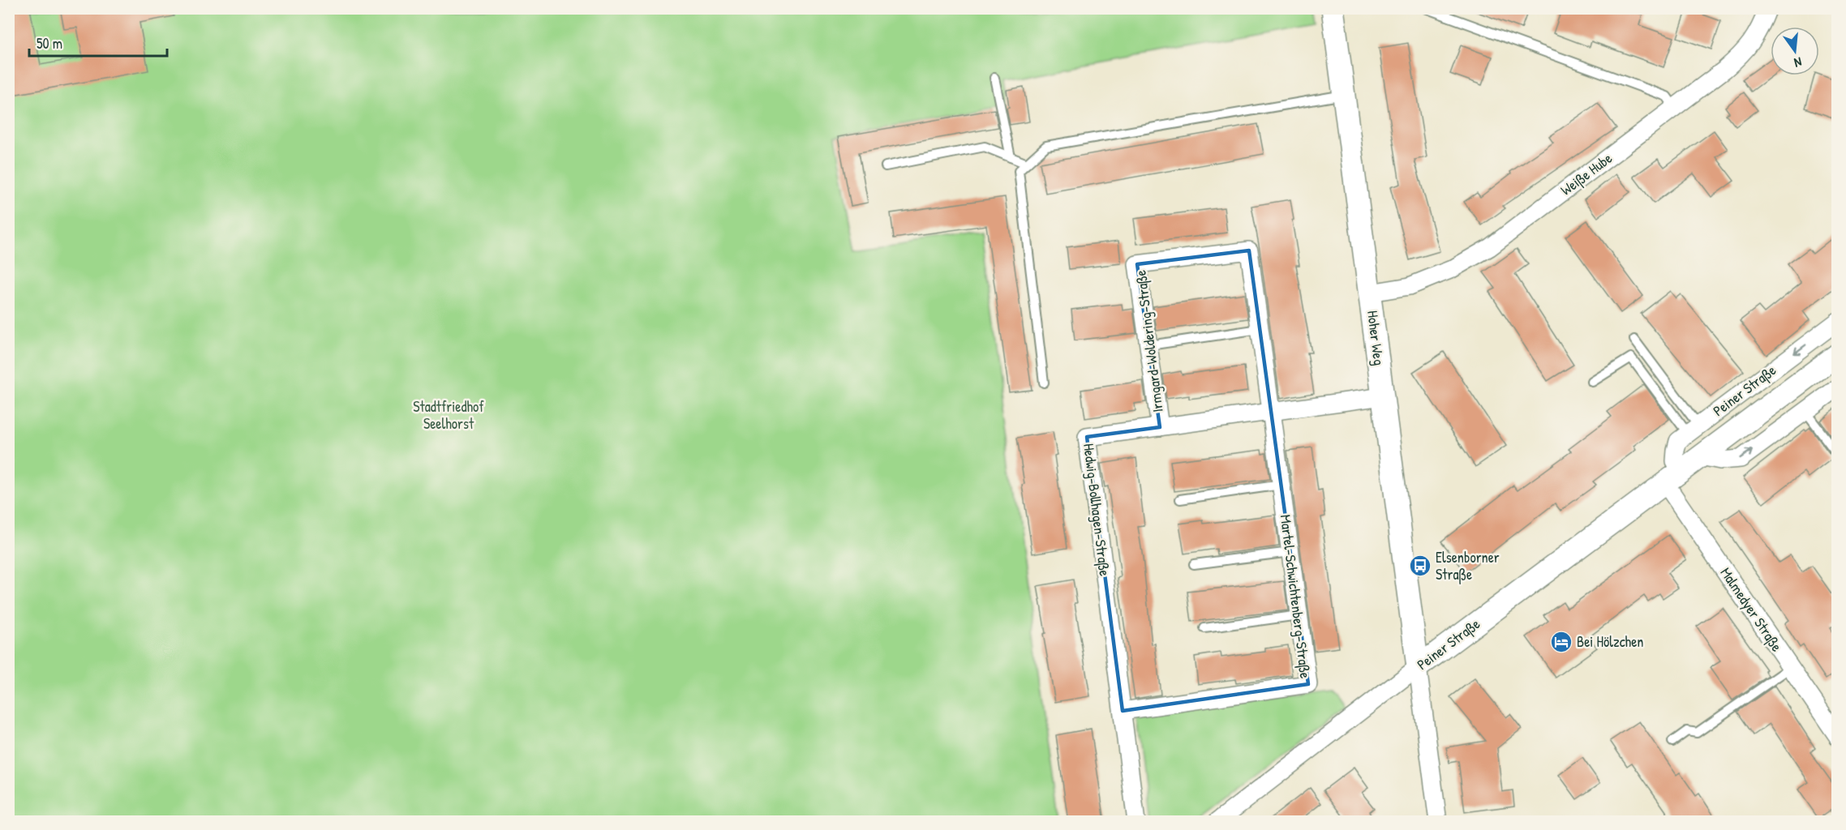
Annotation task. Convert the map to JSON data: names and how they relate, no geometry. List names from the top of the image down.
{
  "streets": {
    "street": [
      "Weiße Hube",
      "Hoher Weg",
      "Irmgard-Woldering-Straße",
      "Peiner Straße",
      "Hedwig-Bollhagen-Straße",
      "Martel-Schwichtenberg-Straße",
      "Malmedyer Straße"
    ]
  },
  "crossings": [
    ["Weiße Hube", "Hoher Weg"],
    ["Hoher Weg", "Peiner Straße"],
    ["Hoher Weg", "Hedwig-Bollhagen-Straße"],
    ["Irmgard-Woldering-Straße", "Hedwig-Bollhagen-Straße"],
    ["Irmgard-Woldering-Straße", "Martel-Schwichtenberg-Straße"],
    ["Peiner Straße", "Malmedyer Straße"],
    ["Hedwig-Bollhagen-Straße", "Martel-Schwichtenberg-Straße"]
  ],
  "parks": ["Stadtfriedhof Seelhorst"],
  "places": {
    "bus stop": ["Elsenborner Straße"],
    "hotel": ["Bei Hölzchen"]
  },
  "scale_bar": "50 m",
  "north": "bottom"
}
